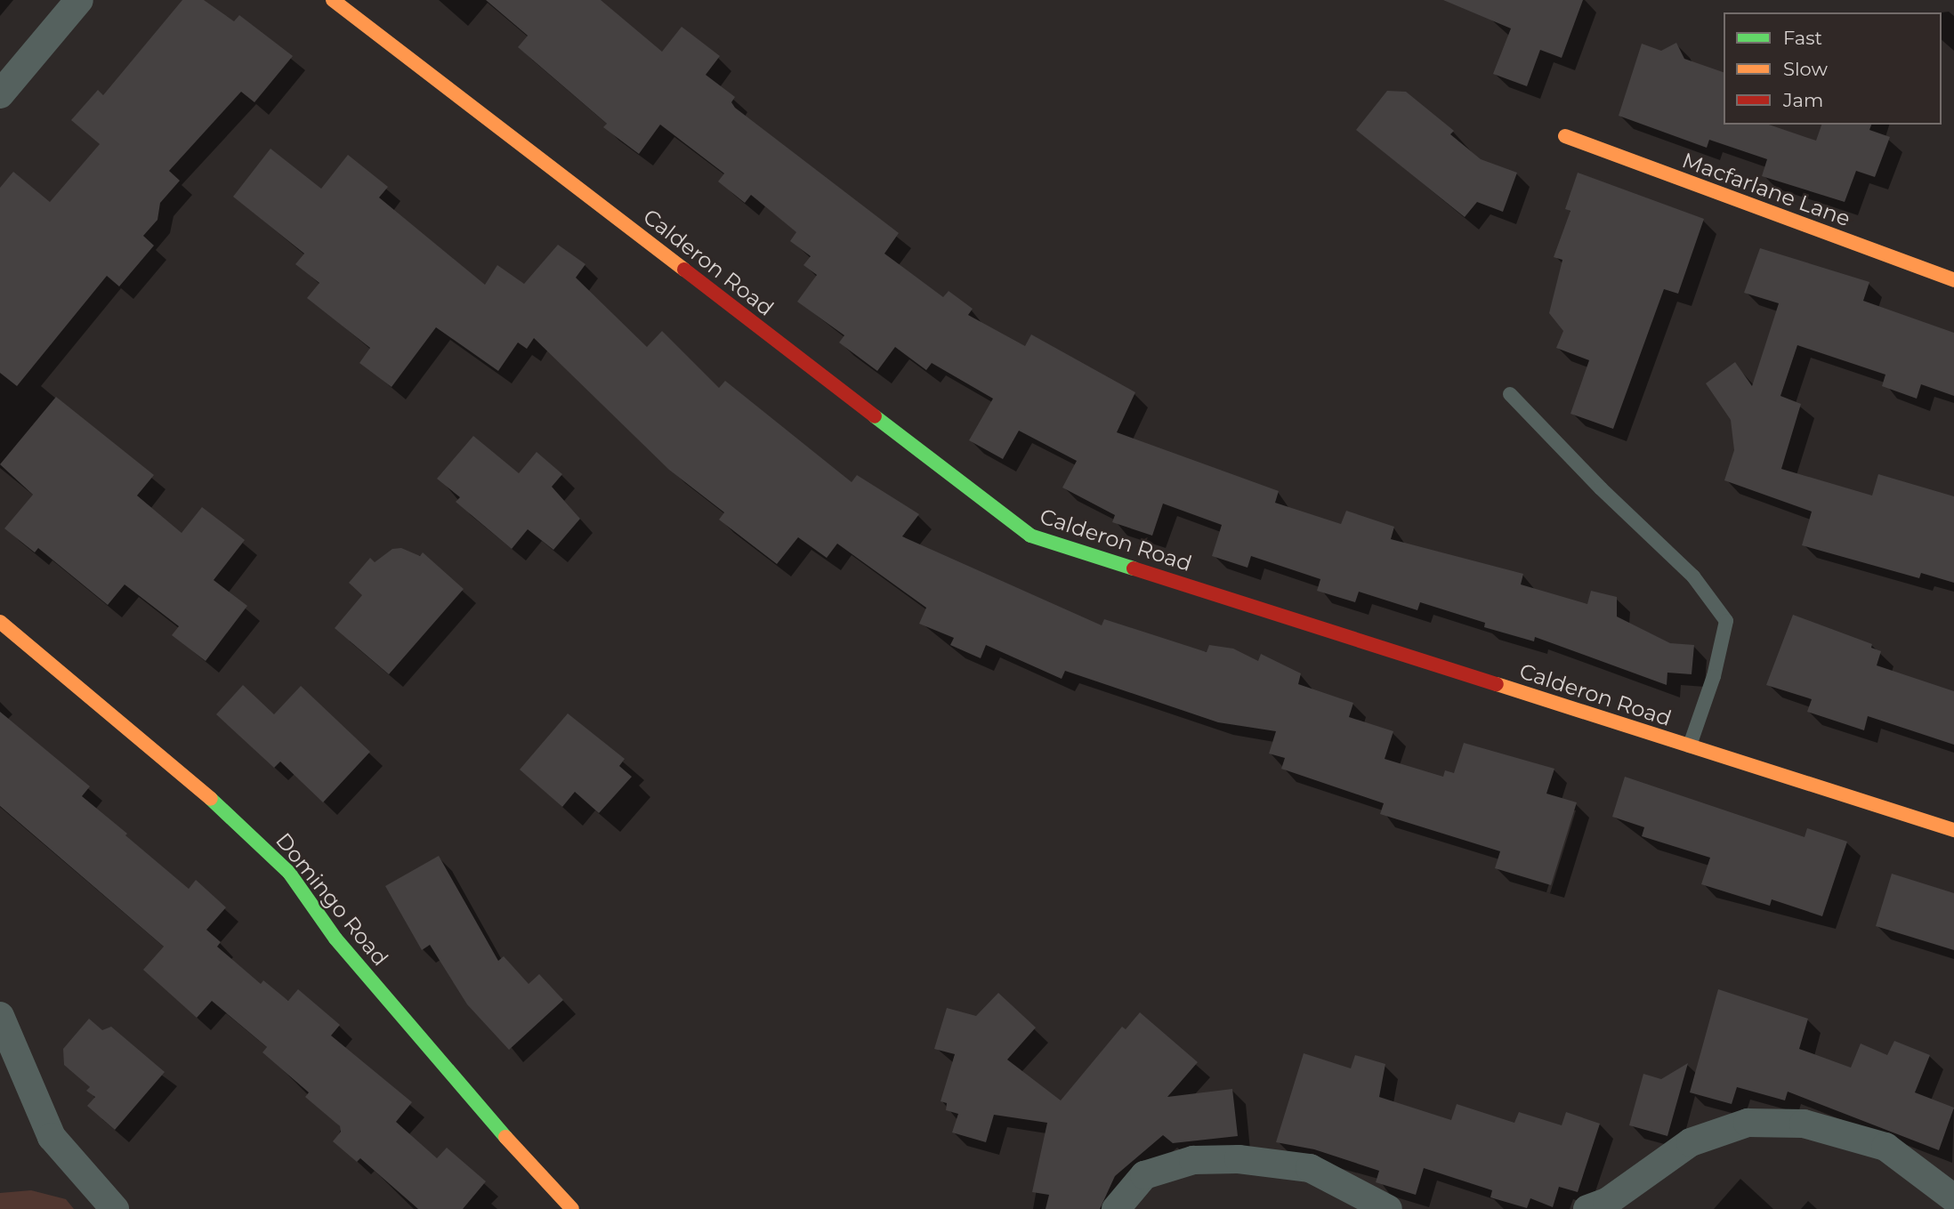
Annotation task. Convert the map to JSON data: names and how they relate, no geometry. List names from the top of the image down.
{
  "streets": {
    "street": ["Macfarlane Lane", "Calderon Road", "Domingo Road"]
  },
  "legend": ["Fast", "Slow", "Jam"]
}
